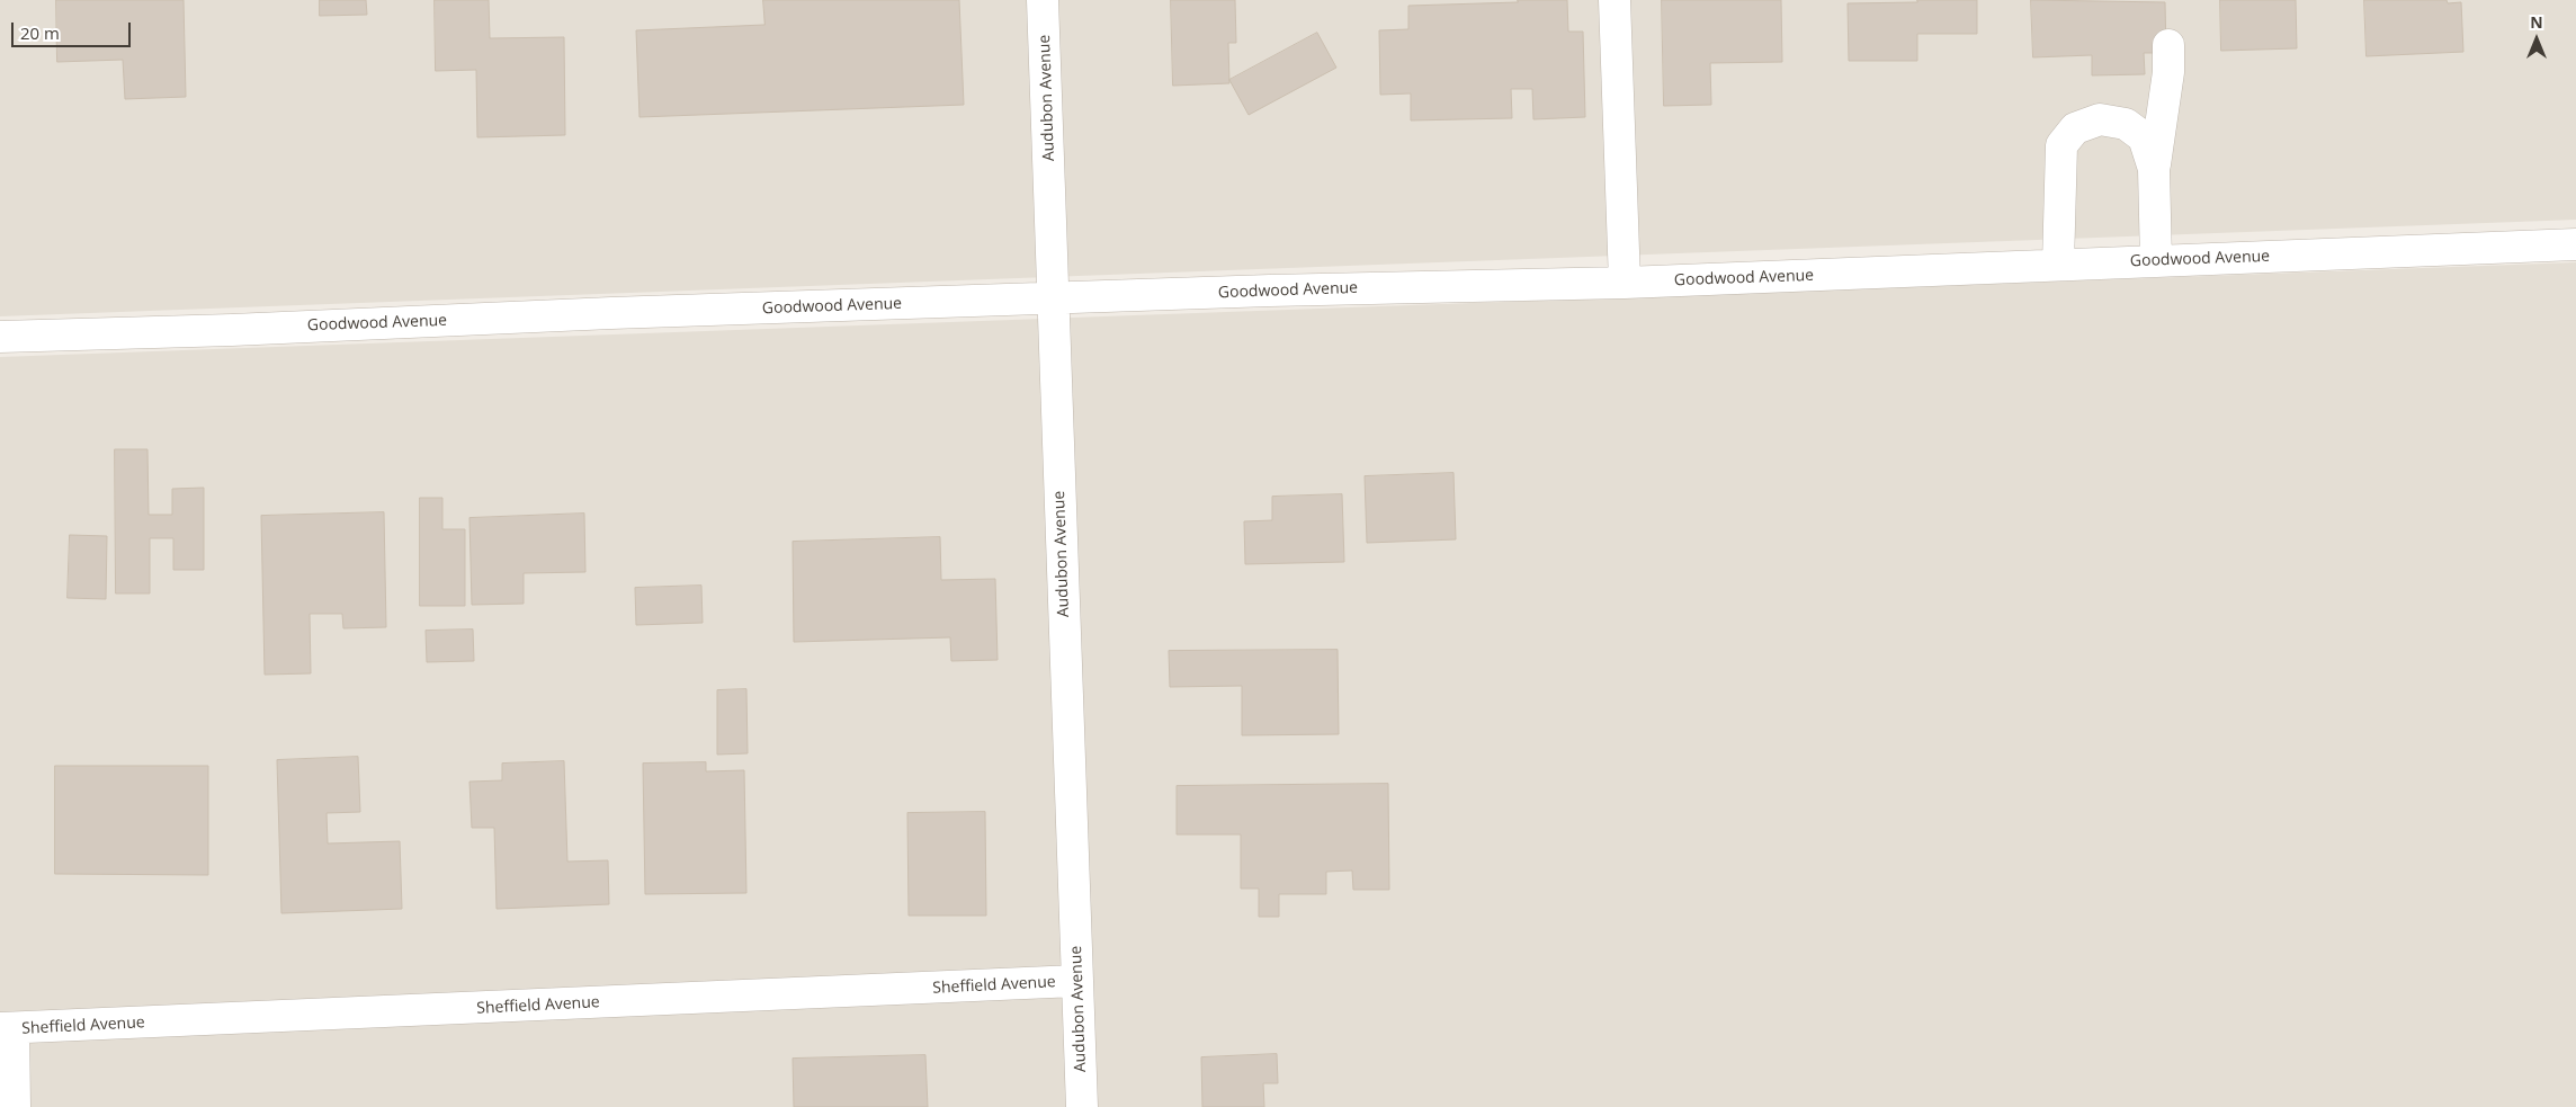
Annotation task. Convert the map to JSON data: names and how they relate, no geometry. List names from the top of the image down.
{
  "streets": {
    "street": ["Audubon Avenue", "Goodwood Avenue", "Sheffield Avenue"]
  },
  "crossings": [
    ["Audubon Avenue", "Goodwood Avenue"],
    ["Audubon Avenue", "Sheffield Avenue"]
  ],
  "scale_bar": "20 m",
  "north": "top"
}
